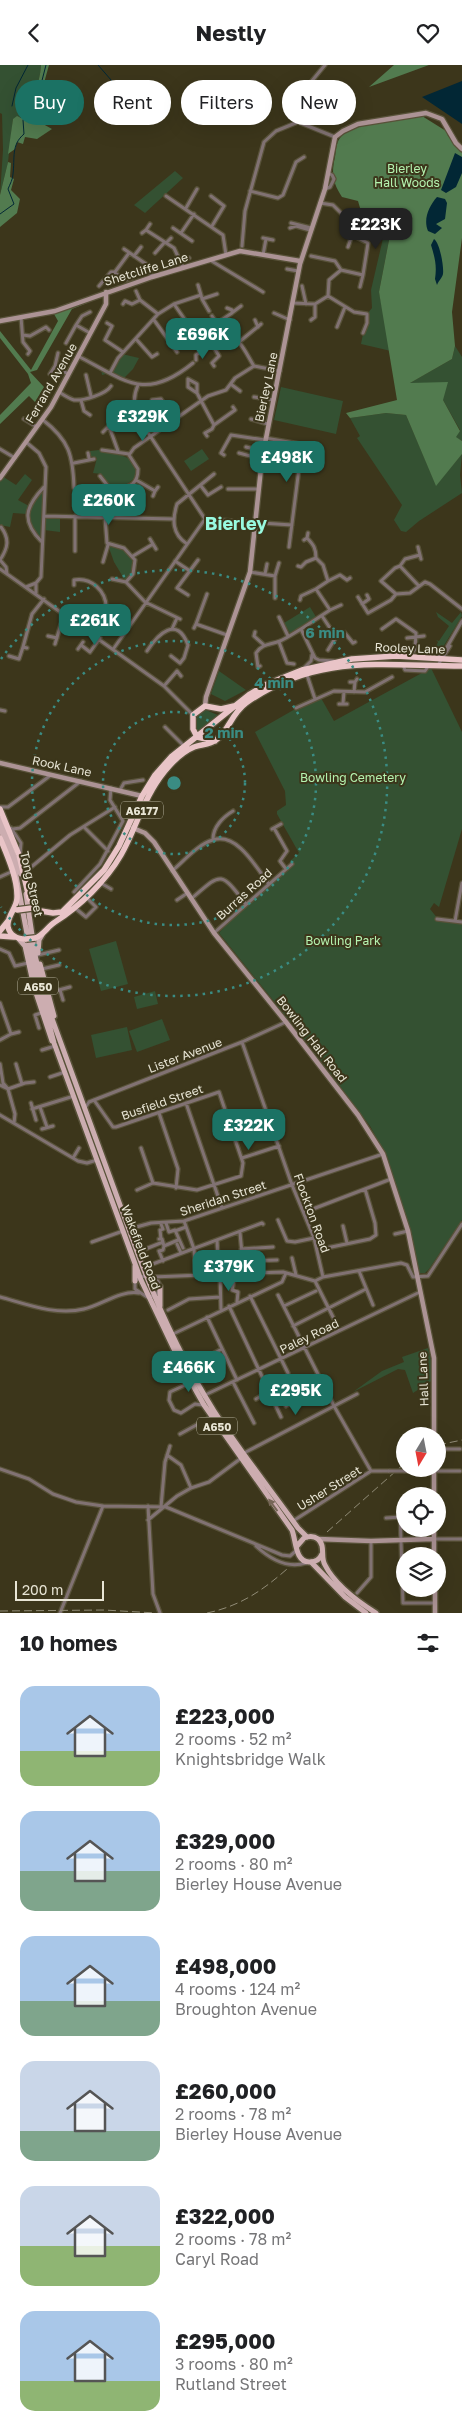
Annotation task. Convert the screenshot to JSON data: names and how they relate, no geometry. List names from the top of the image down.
{
  "streets": {
    "highway": ["Rooley Lane", "A6177"],
    "main road": ["Tong Street", "A650", "Wakefield Road"],
    "street": [
      "Shetcliffe Lane",
      "Ferrand Avenue",
      "Bierley Lane",
      "Rook Lane",
      "Burras Road",
      "Bowling Hall Road",
      "Lister Avenue",
      "Busfield Street",
      "Sheridan Street",
      "Flockton Road",
      "Paley Road",
      "Hall Lane",
      "Usher Street"
    ]
  },
  "crossings": [
    ["Shetcliffe Lane", "Ferrand Avenue"],
    ["Shetcliffe Lane", "Bierley Lane"],
    ["Rooley Lane", "Rook Lane"],
    ["Rooley Lane", "A6177"],
    ["Rooley Lane", "A650"],
    ["A6177", "A650"],
    ["A6177", "Bowling Hall Road"],
    ["Tong Street", "Wakefield Road"],
    ["Burras Road", "Bowling Hall Road"],
    ["A650", "Wakefield Road"],
    ["Bowling Hall Road", "Lister Avenue"],
    ["Bowling Hall Road", "Sheridan Street"],
    ["Bowling Hall Road", "Paley Road"],
    ["Bowling Hall Road", "Hall Lane"],
    ["Lister Avenue", "Busfield Street"],
    ["Lister Avenue", "Flockton Road"],
    ["Lister Avenue", "Wakefield Road"],
    ["Sheridan Street", "Flockton Road"],
    ["Sheridan Street", "Wakefield Road"],
    ["Wakefield Road", "Paley Road"],
    ["Wakefield Road", "Usher Street"],
    ["Paley Road", "Hall Lane"]
  ],
  "districts": ["Bierley"],
  "parks": ["Bierley Hall Woods", "Bowling Cemetery", "Bowling Park"],
  "scale_bar": "200 m",
  "north": "bottom",
  "page": {
    "header": "Nestly",
    "chip": [
      "Buy",
      "Rent",
      "Filters",
      "New"
    ],
    "price": [
      "£223K",
      "£696K",
      "£329K",
      "£498K",
      "£260K",
      "£261K",
      "£322K",
      "£379K",
      "£466K",
      "£295K"
    ],
    "scale": "200 m",
    "heading": "10 homes",
    "list": [
      {
        "name": "£223,000",
        "note": "2 rooms · 52 m² · Knightsbridge Walk"
      },
      {
        "name": "£329,000",
        "note": "2 rooms · 80 m² · Bierley House Avenue"
      },
      {
        "name": "£498,000",
        "note": "4 rooms · 124 m² · Broughton Avenue"
      },
      {
        "name": "£260,000",
        "note": "2 rooms · 78 m² · Bierley House Avenue"
      },
      {
        "name": "£322,000",
        "note": "2 rooms · 78 m² · Caryl Road"
      },
      {
        "name": "£295,000",
        "note": "3 rooms · 80 m² · Rutland Street"
      }
    ]
  },
  "rings": ["6 min", "4 min", "2 min"]
}
